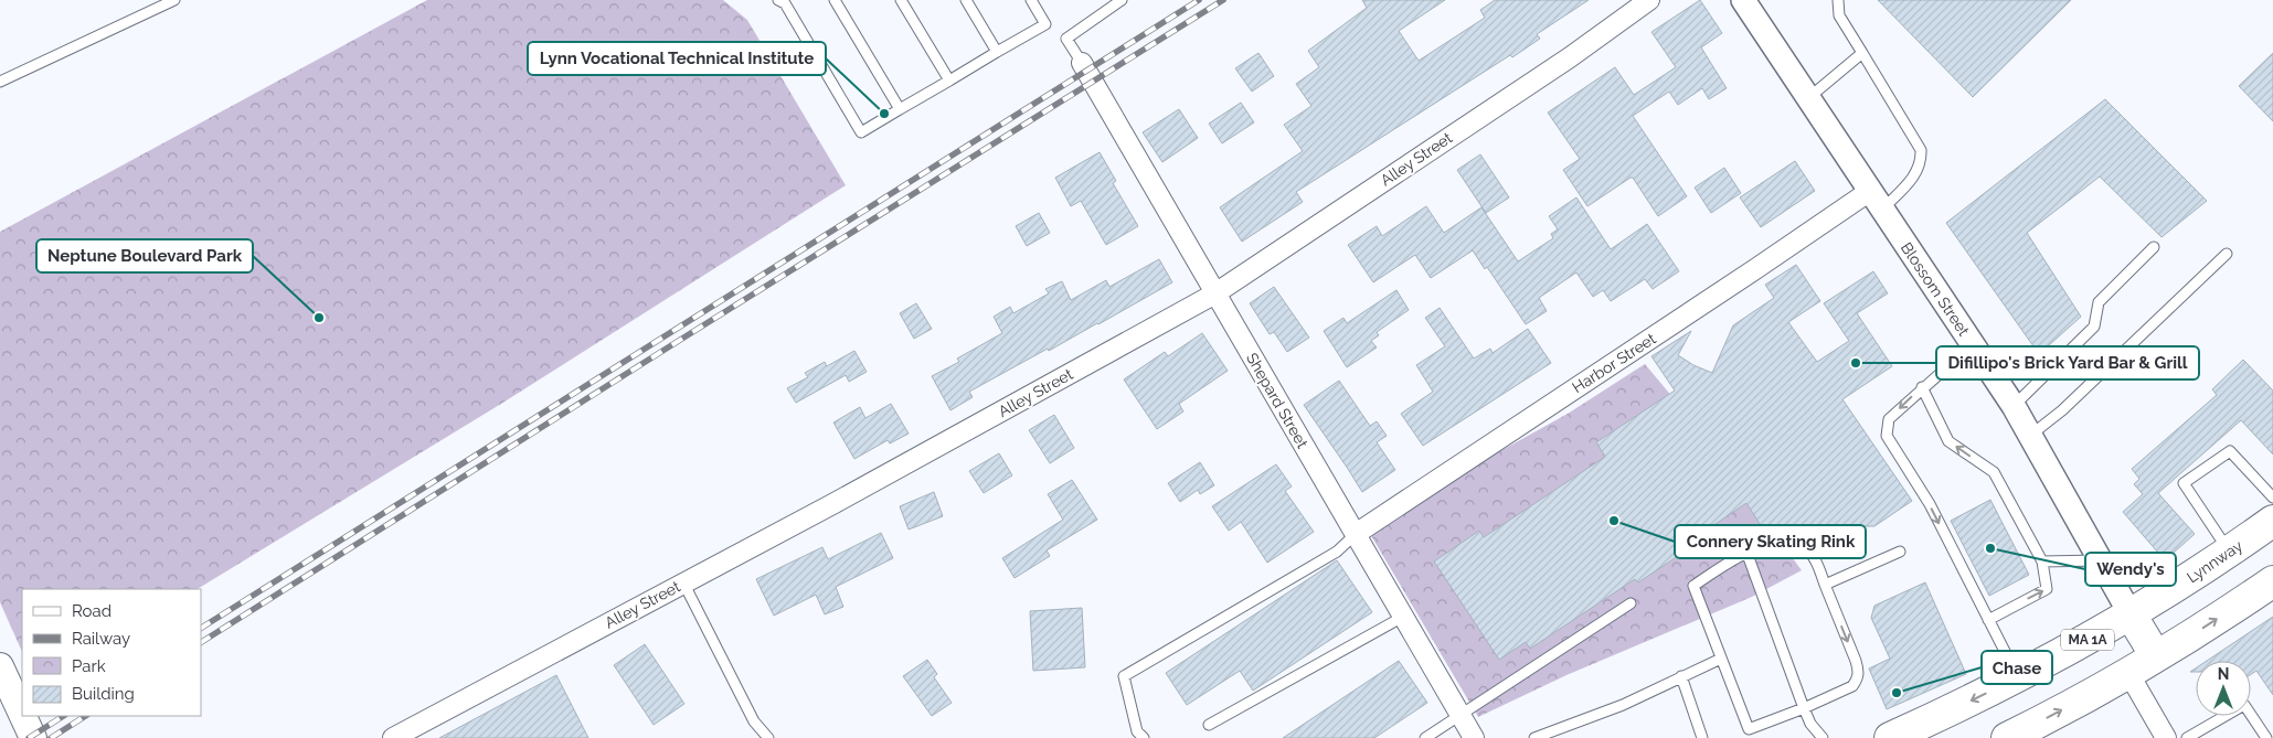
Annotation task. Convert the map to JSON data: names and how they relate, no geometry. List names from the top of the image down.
{
  "streets": {
    "highway": ["Lynnway", "MA 1A"],
    "street": [
      "Alley Street",
      "Blossom Street",
      "Harbor Street",
      "Shepard Street"
    ]
  },
  "crossings": [
    ["Alley Street", "Shepard Street"],
    ["Blossom Street", "Harbor Street"],
    ["Blossom Street", "Lynnway"],
    ["Harbor Street", "Shepard Street"]
  ],
  "places": [
    "Lynn Vocational Technical Institute",
    "Neptune Boulevard Park",
    "Difillipo's Brick Yard Bar & Grill",
    "Connery Skating Rink",
    "Wendy's",
    "Chase"
  ],
  "legend": [
    "Road",
    "Railway",
    "Park",
    "Building"
  ],
  "north": "top"
}
